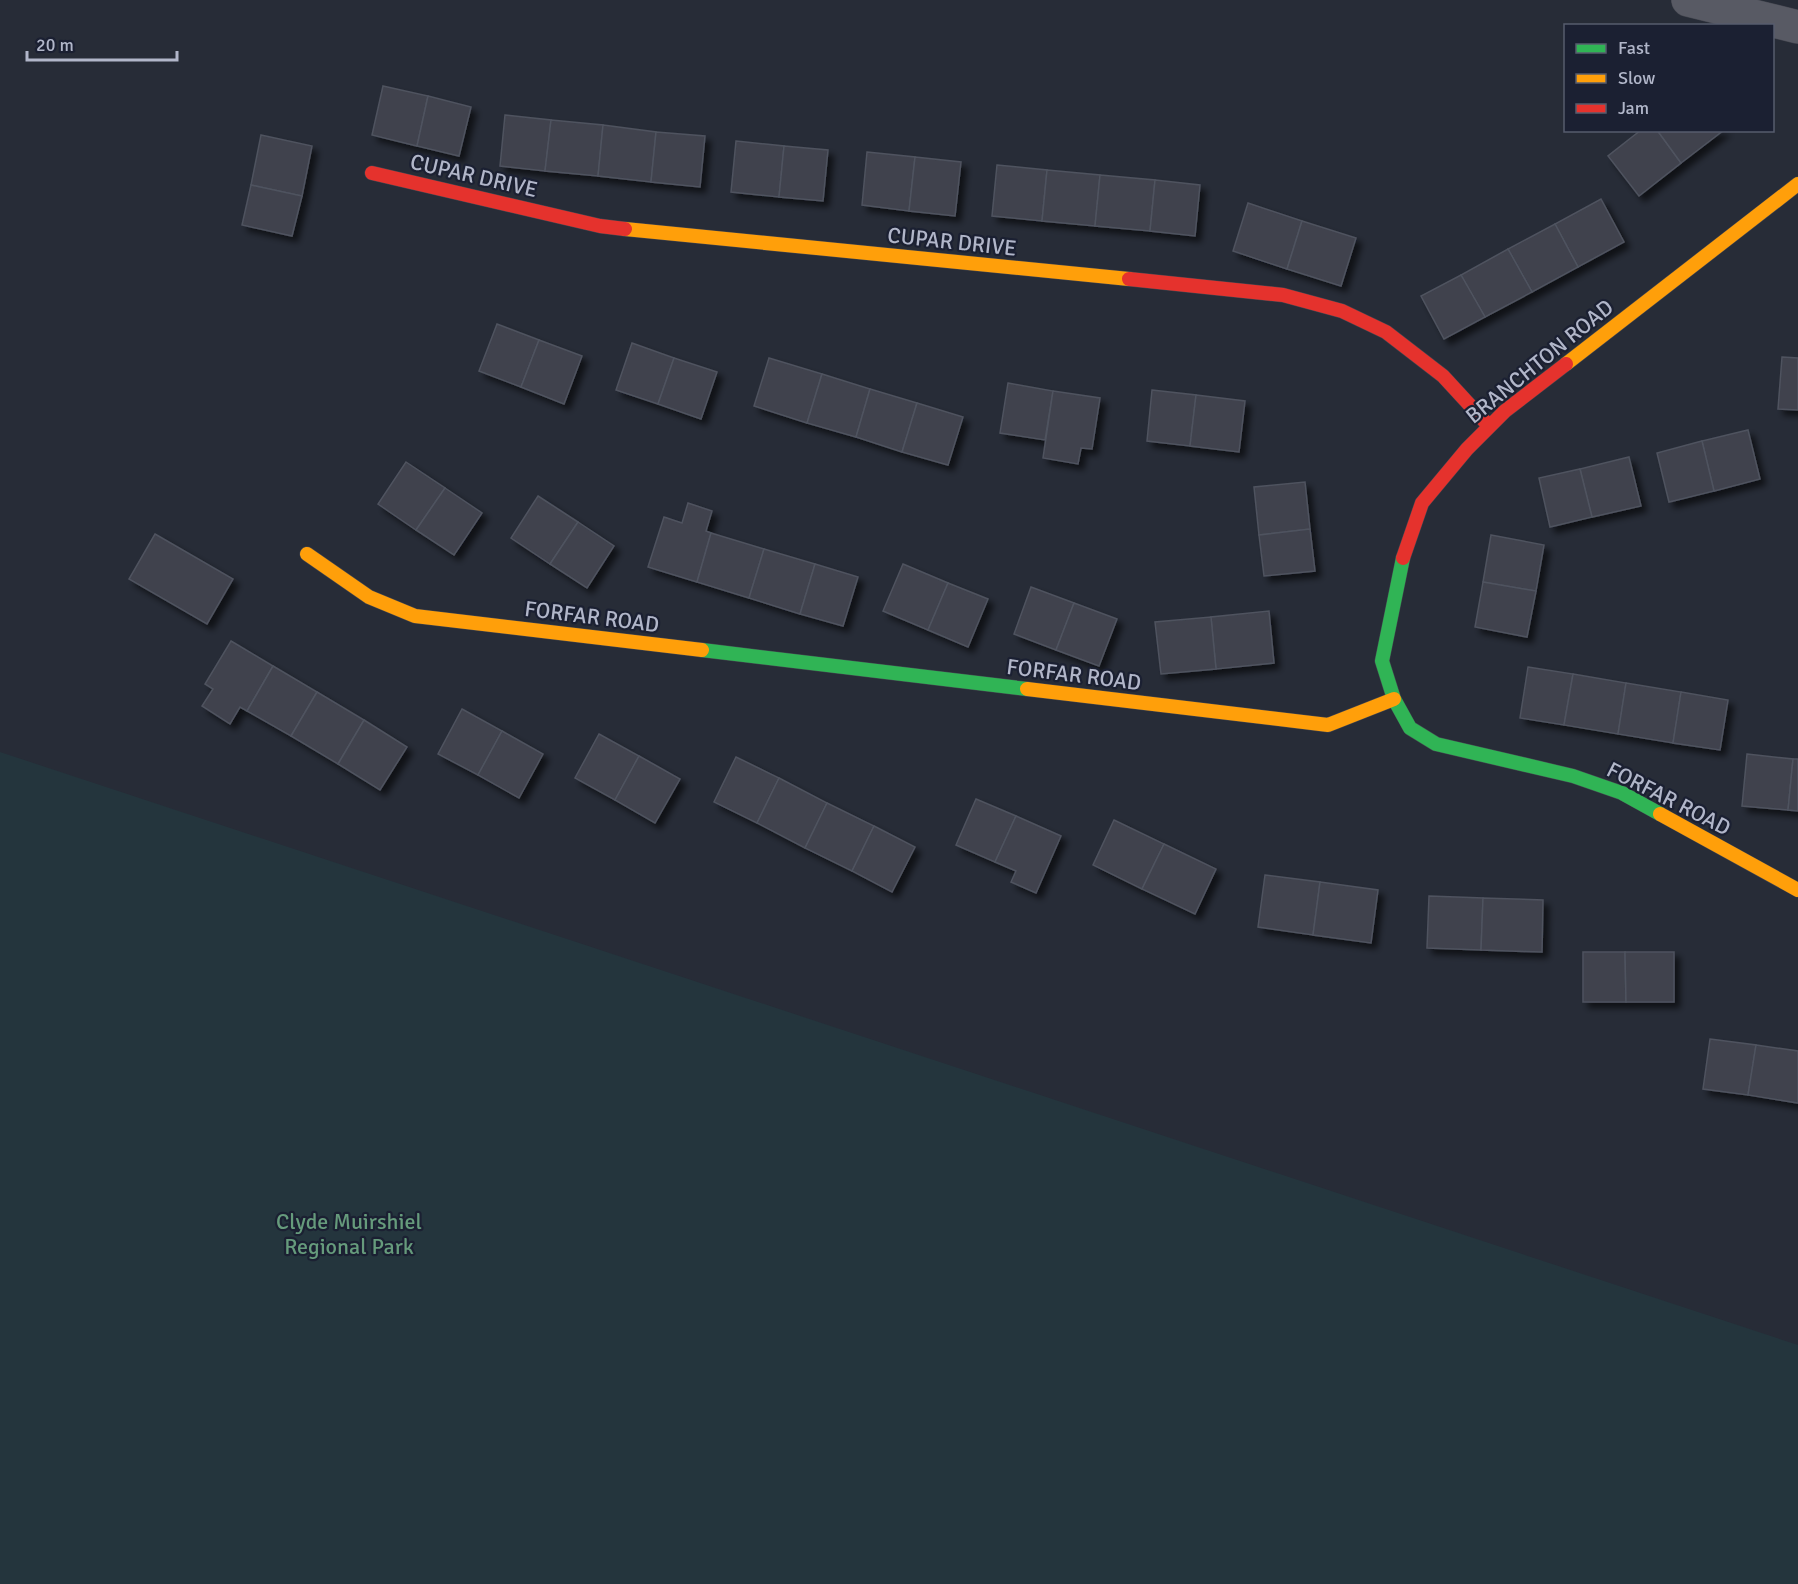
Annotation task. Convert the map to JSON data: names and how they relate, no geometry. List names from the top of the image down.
{
  "streets": {
    "street": ["CUPAR DRIVE", "BRANCHTON ROAD", "FORFAR ROAD"]
  },
  "crossings": [
    ["CUPAR DRIVE", "BRANCHTON ROAD"],
    ["BRANCHTON ROAD", "FORFAR ROAD"]
  ],
  "parks": ["Clyde Muirshiel Regional Park"],
  "legend": ["Fast", "Slow", "Jam"],
  "scale_bar": "20 m"
}
